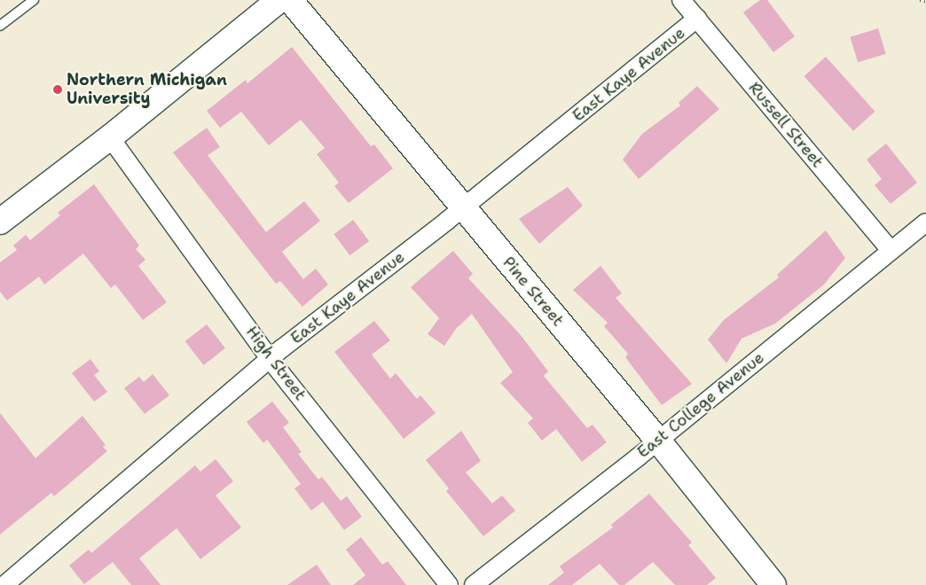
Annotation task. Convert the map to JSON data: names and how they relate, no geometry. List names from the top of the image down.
{
  "streets": {
    "street": [
      "East Kaye Avenue",
      "Russell Street",
      "Pine Street",
      "High Street",
      "East College Avenue"
    ]
  },
  "crossings": [
    ["East Kaye Avenue", "Russell Street"],
    ["East Kaye Avenue", "Pine Street"],
    ["East Kaye Avenue", "High Street"],
    ["Russell Street", "East College Avenue"],
    ["Pine Street", "East College Avenue"]
  ],
  "places": ["Northern Michigan University"]
}
